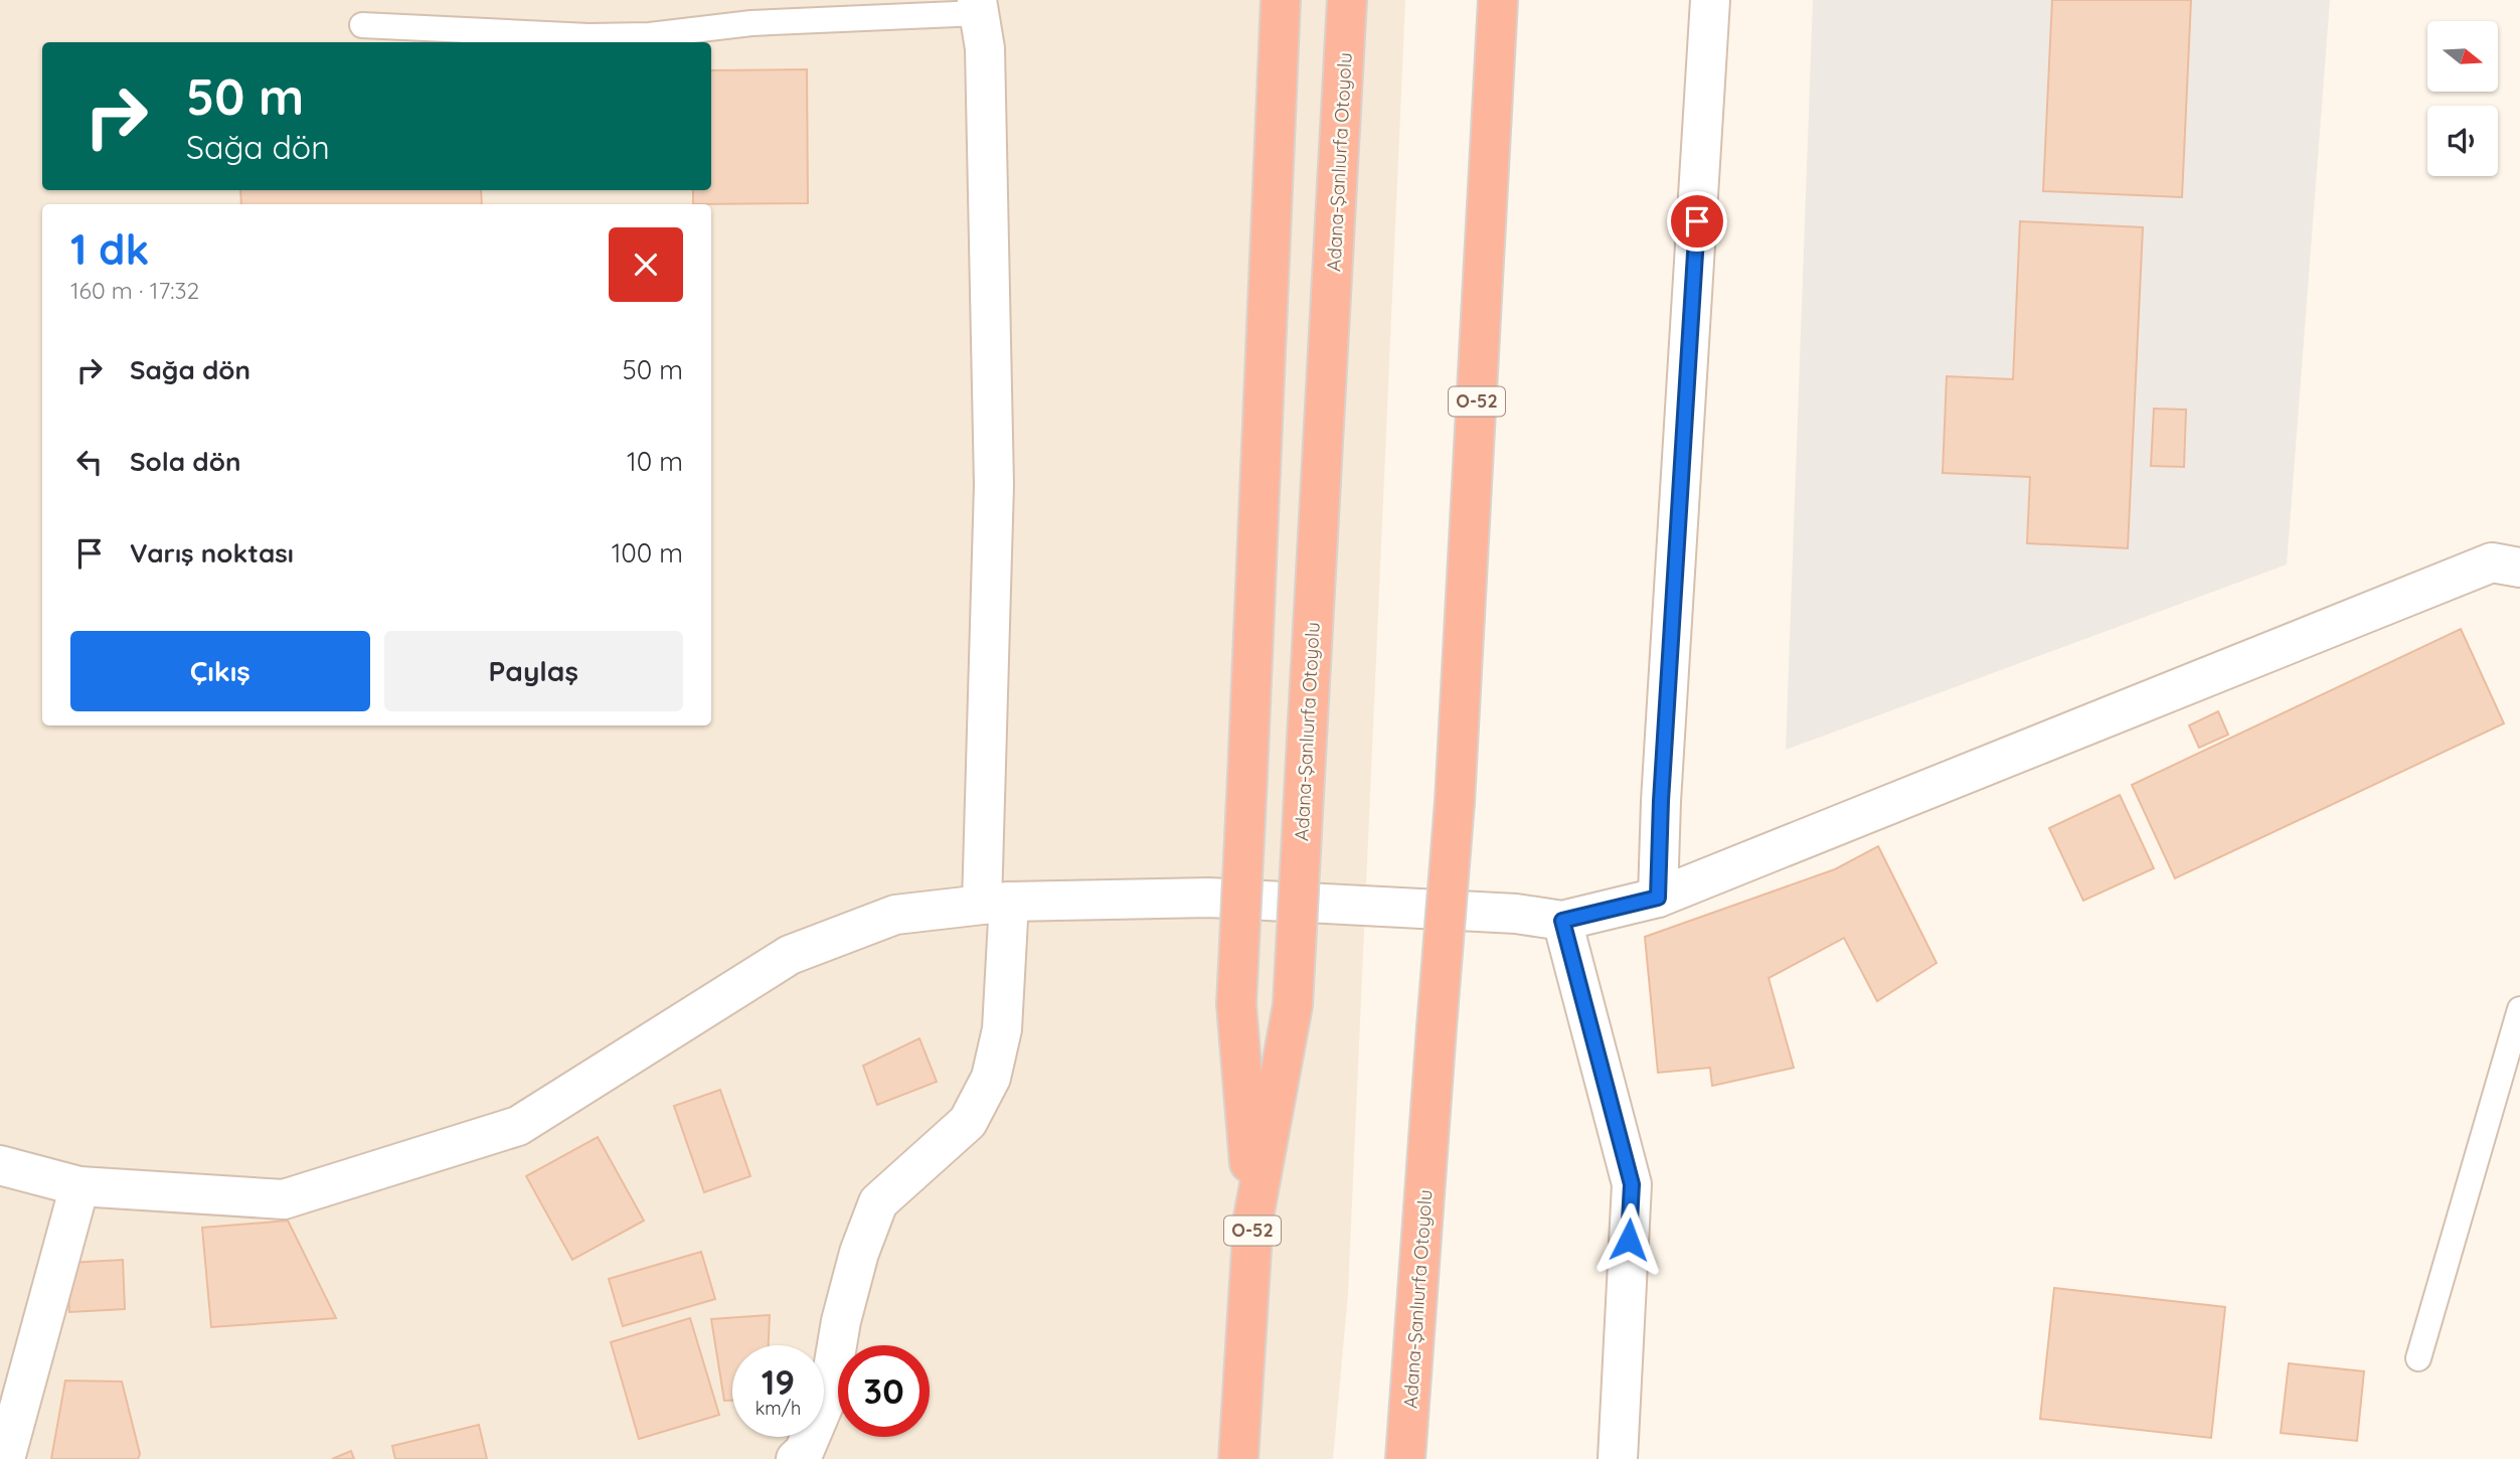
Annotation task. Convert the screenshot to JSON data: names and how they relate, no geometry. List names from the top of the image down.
{
  "streets": {
    "highway": ["Adana-Şanlıurfa Otoyolu", "O-52"]
  },
  "north": "right",
  "page": {
    "turn": ["50 m", "Sağa dön"],
    "heading": ["1 dk", "160 m · 17:32"],
    "list": [
      {
        "name": "Sağa dön",
        "value": "50 m"
      },
      {
        "name": "Sola dön",
        "value": "10 m"
      },
      {
        "name": "Varış noktası",
        "value": "100 m"
      }
    ],
    "buttons": ["Çıkış", "Paylaş"],
    "speed": "19 km/h",
    "limit": "30"
  }
}
